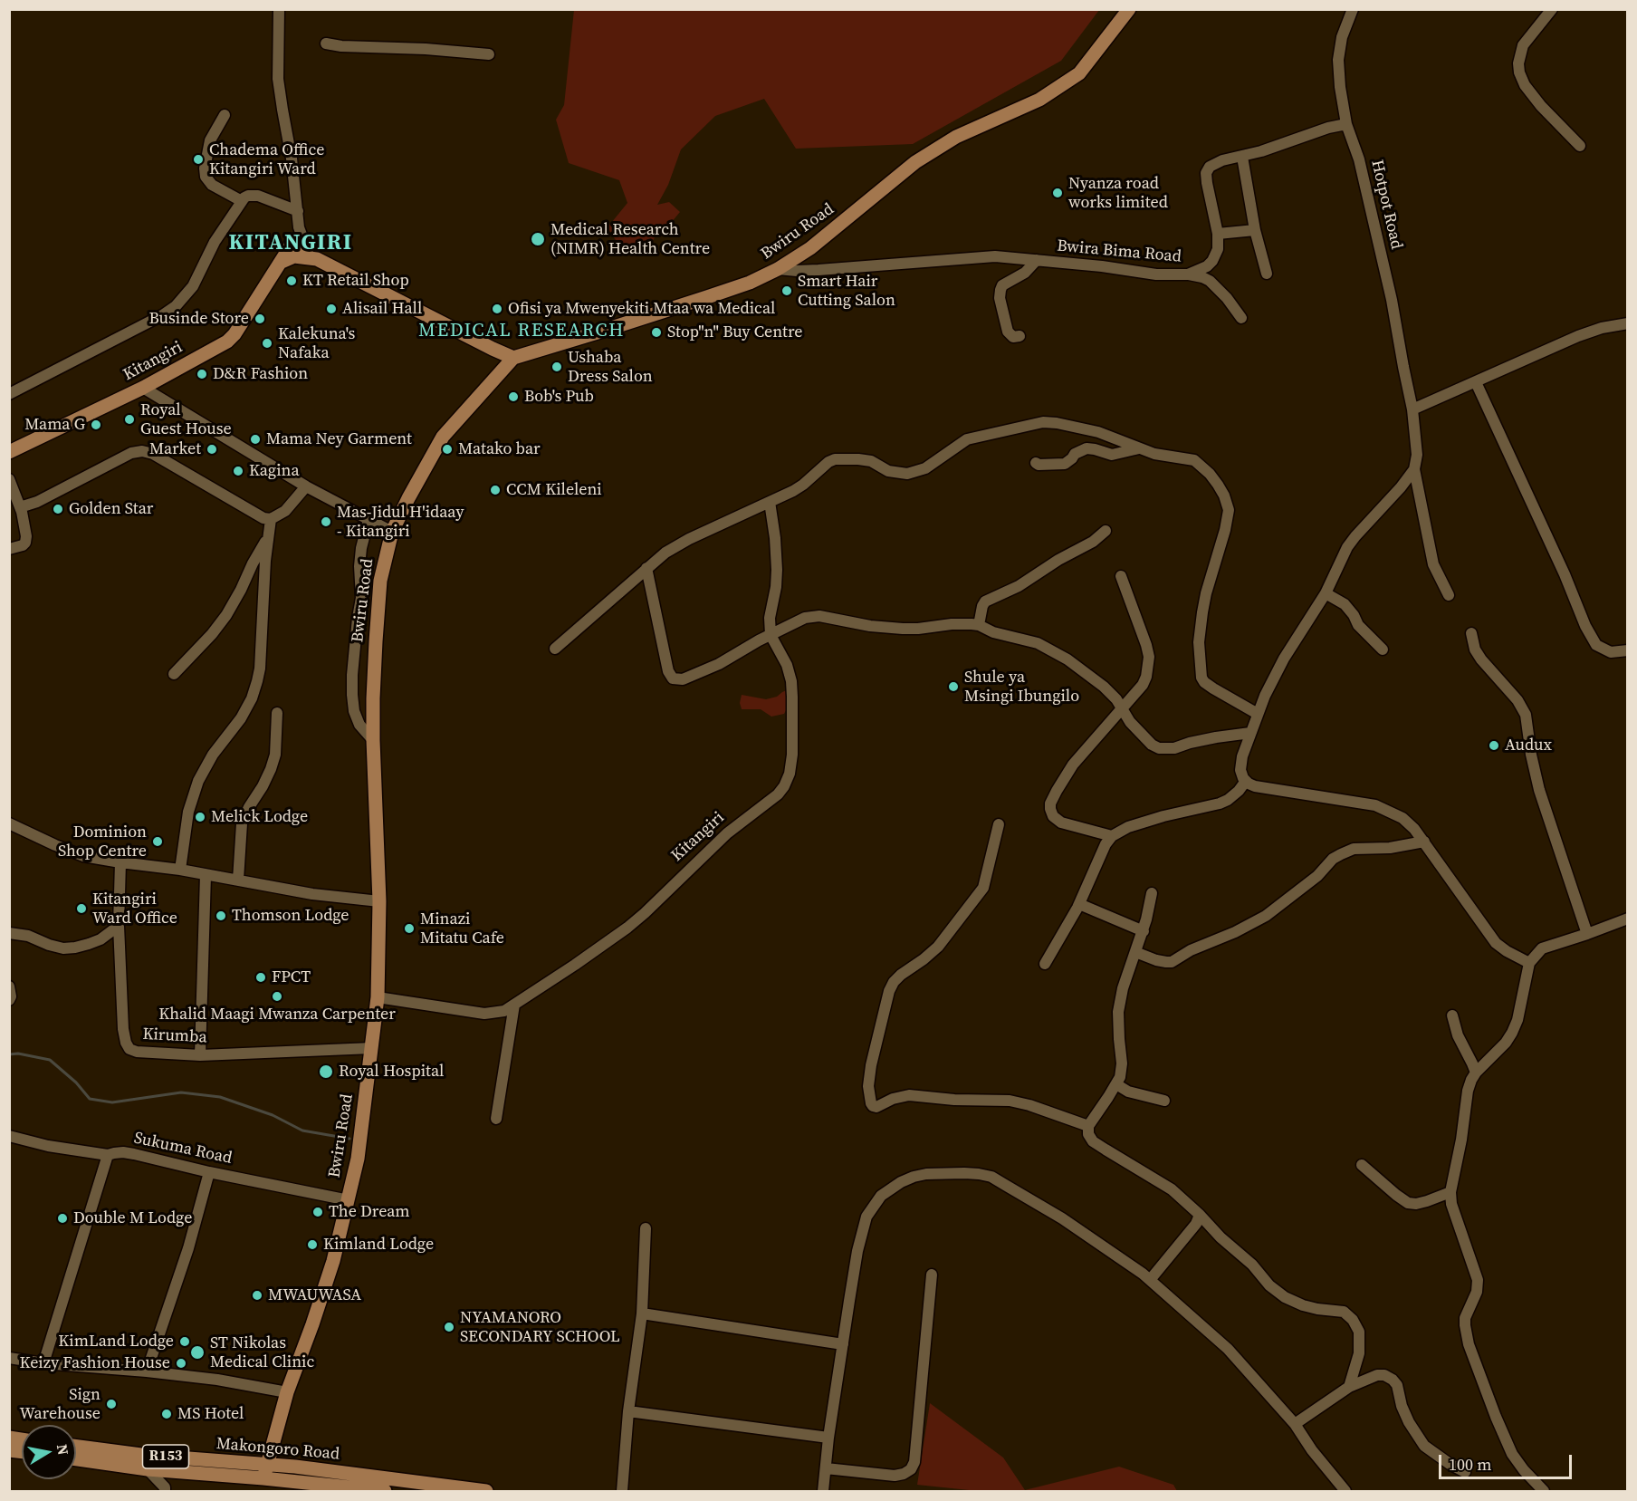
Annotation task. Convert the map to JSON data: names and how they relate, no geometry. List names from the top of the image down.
{
  "streets": {
    "main road": [
      "Bwiru Road",
      "Kitangiri",
      "Makongoro Road",
      "R153"
    ],
    "street": [
      "Hotpot Road",
      "Bwira Bima Road",
      "Kirumba",
      "Sukuma Road"
    ]
  },
  "crossings": [
    ["Hotpot Road", "Bwira Bima Road"],
    ["Bwiru Road", "Bwira Bima Road"],
    ["Bwiru Road", "Kitangiri"],
    ["Bwiru Road", "Kirumba"],
    ["Bwiru Road", "Sukuma Road"],
    ["Bwiru Road", "Makongoro Road"]
  ],
  "districts": ["KITANGIRI", "MEDICAL RESEARCH"],
  "places": [
    "Chadema Office Kitangiri Ward",
    "Nyanza road works limited",
    "Medical Research (NIMR) Health Centre",
    "KT Retail Shop",
    "Smart Hair Cutting Salon",
    "Alisail Hall",
    "Ofisi ya Mwenyekiti Mtaa wa Medical",
    "Businde Store",
    "Stop\"n\" Buy Centre",
    "Kalekuna's Nafaka",
    "Ushaba Dress Salon",
    "D&R Fashion",
    "Bob's Pub",
    "Royal Guest House",
    "Mama G",
    "Mama Ney Garment",
    "Market",
    "Matako bar",
    "Kagina",
    "CCM Kileleni",
    "Golden Star",
    "Mas-Jidul H'idaay - Kitangiri",
    "Shule ya Msingi Ibungilo",
    "Audux",
    "Melick Lodge",
    "Dominion Shop Centre",
    "Kitangiri Ward Office",
    "Thomson Lodge",
    "Minazi Mitatu Cafe",
    "FPCT",
    "Khalid Maagi Mwanza Carpenter",
    "Royal Hospital",
    "The Dream",
    "Double M Lodge",
    "Kimland Lodge",
    "MWAUWASA",
    "NYAMANORO SECONDARY SCHOOL",
    "KimLand Lodge",
    "ST Nikolas Medical Clinic",
    "Keizy Fashion House",
    "Sign Warehouse",
    "MS Hotel"
  ],
  "scale_bar": "100 m",
  "north": "right"
}
